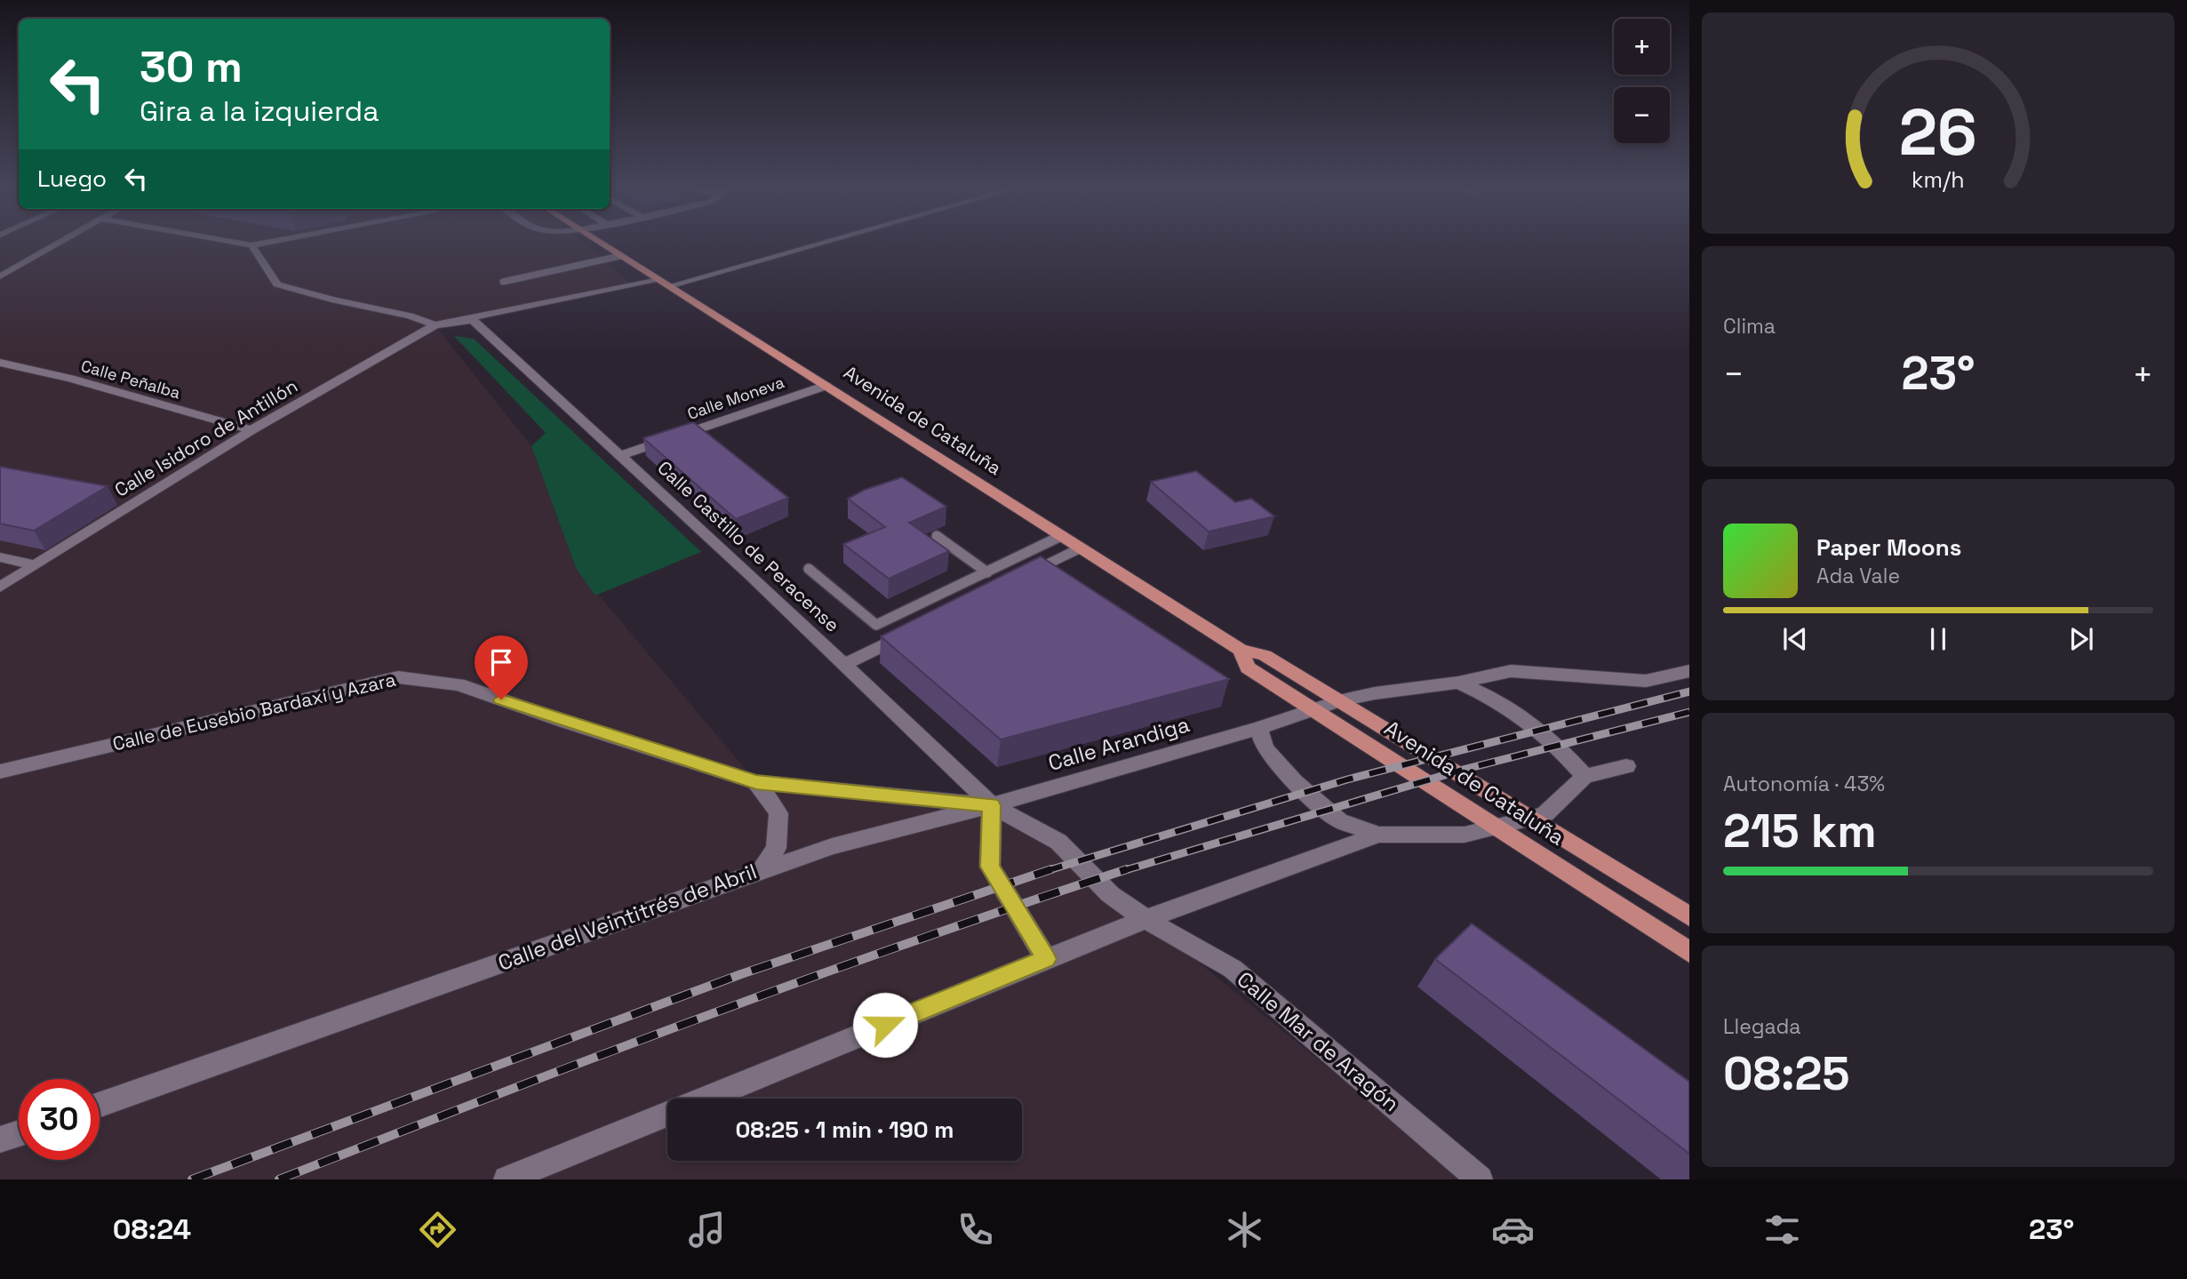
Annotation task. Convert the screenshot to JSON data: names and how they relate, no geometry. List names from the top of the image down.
{
  "streets": {
    "main road": ["Avenida de Cataluña"],
    "street": [
      "Calle Peñalba",
      "Calle Moneva",
      "Calle Isidoro de Antillón",
      "Calle Castillo de Peracense",
      "Calle de Eusebio Bardaxí y Azara",
      "Calle Arandiga",
      "Calle del Veintitrés de Abril",
      "Calle Mar de Aragón"
    ]
  },
  "crossings": [
    ["Calle Peñalba", "Calle Isidoro de Antillón"],
    ["Calle Moneva", "Avenida de Cataluña"],
    ["Calle Moneva", "Calle Castillo de Peracense"],
    ["Avenida de Cataluña", "Calle Isidoro de Antillón"],
    ["Avenida de Cataluña", "Calle Arandiga"],
    ["Calle Isidoro de Antillón", "Calle Castillo de Peracense"],
    ["Calle Castillo de Peracense", "Calle de Eusebio Bardaxí y Azara"],
    ["Calle Castillo de Peracense", "Calle Arandiga"],
    ["Calle Castillo de Peracense", "Calle del Veintitrés de Abril"],
    ["Calle de Eusebio Bardaxí y Azara", "Calle Arandiga"],
    ["Calle de Eusebio Bardaxí y Azara", "Calle del Veintitrés de Abril"],
    ["Calle Arandiga", "Calle del Veintitrés de Abril"]
  ],
  "page": {
    "map_buttons": ["+", "−"],
    "turn": ["30 m", "Gira a la izquierda"],
    "then": "Luego",
    "tile": [
      "Clima",
      ["Autonomía · 43%", "215 km"],
      ["Llegada", "08:25"]
    ],
    "heat": ["−", "23°", "+"],
    "song": ["Paper Moons", "Ada Vale"],
    "limit": "30",
    "trip": "08:25 · 1 min · 190 m",
    "tabs": ["08:24", "23°"],
    "gauge": ["26", "km/h"]
  }
}
